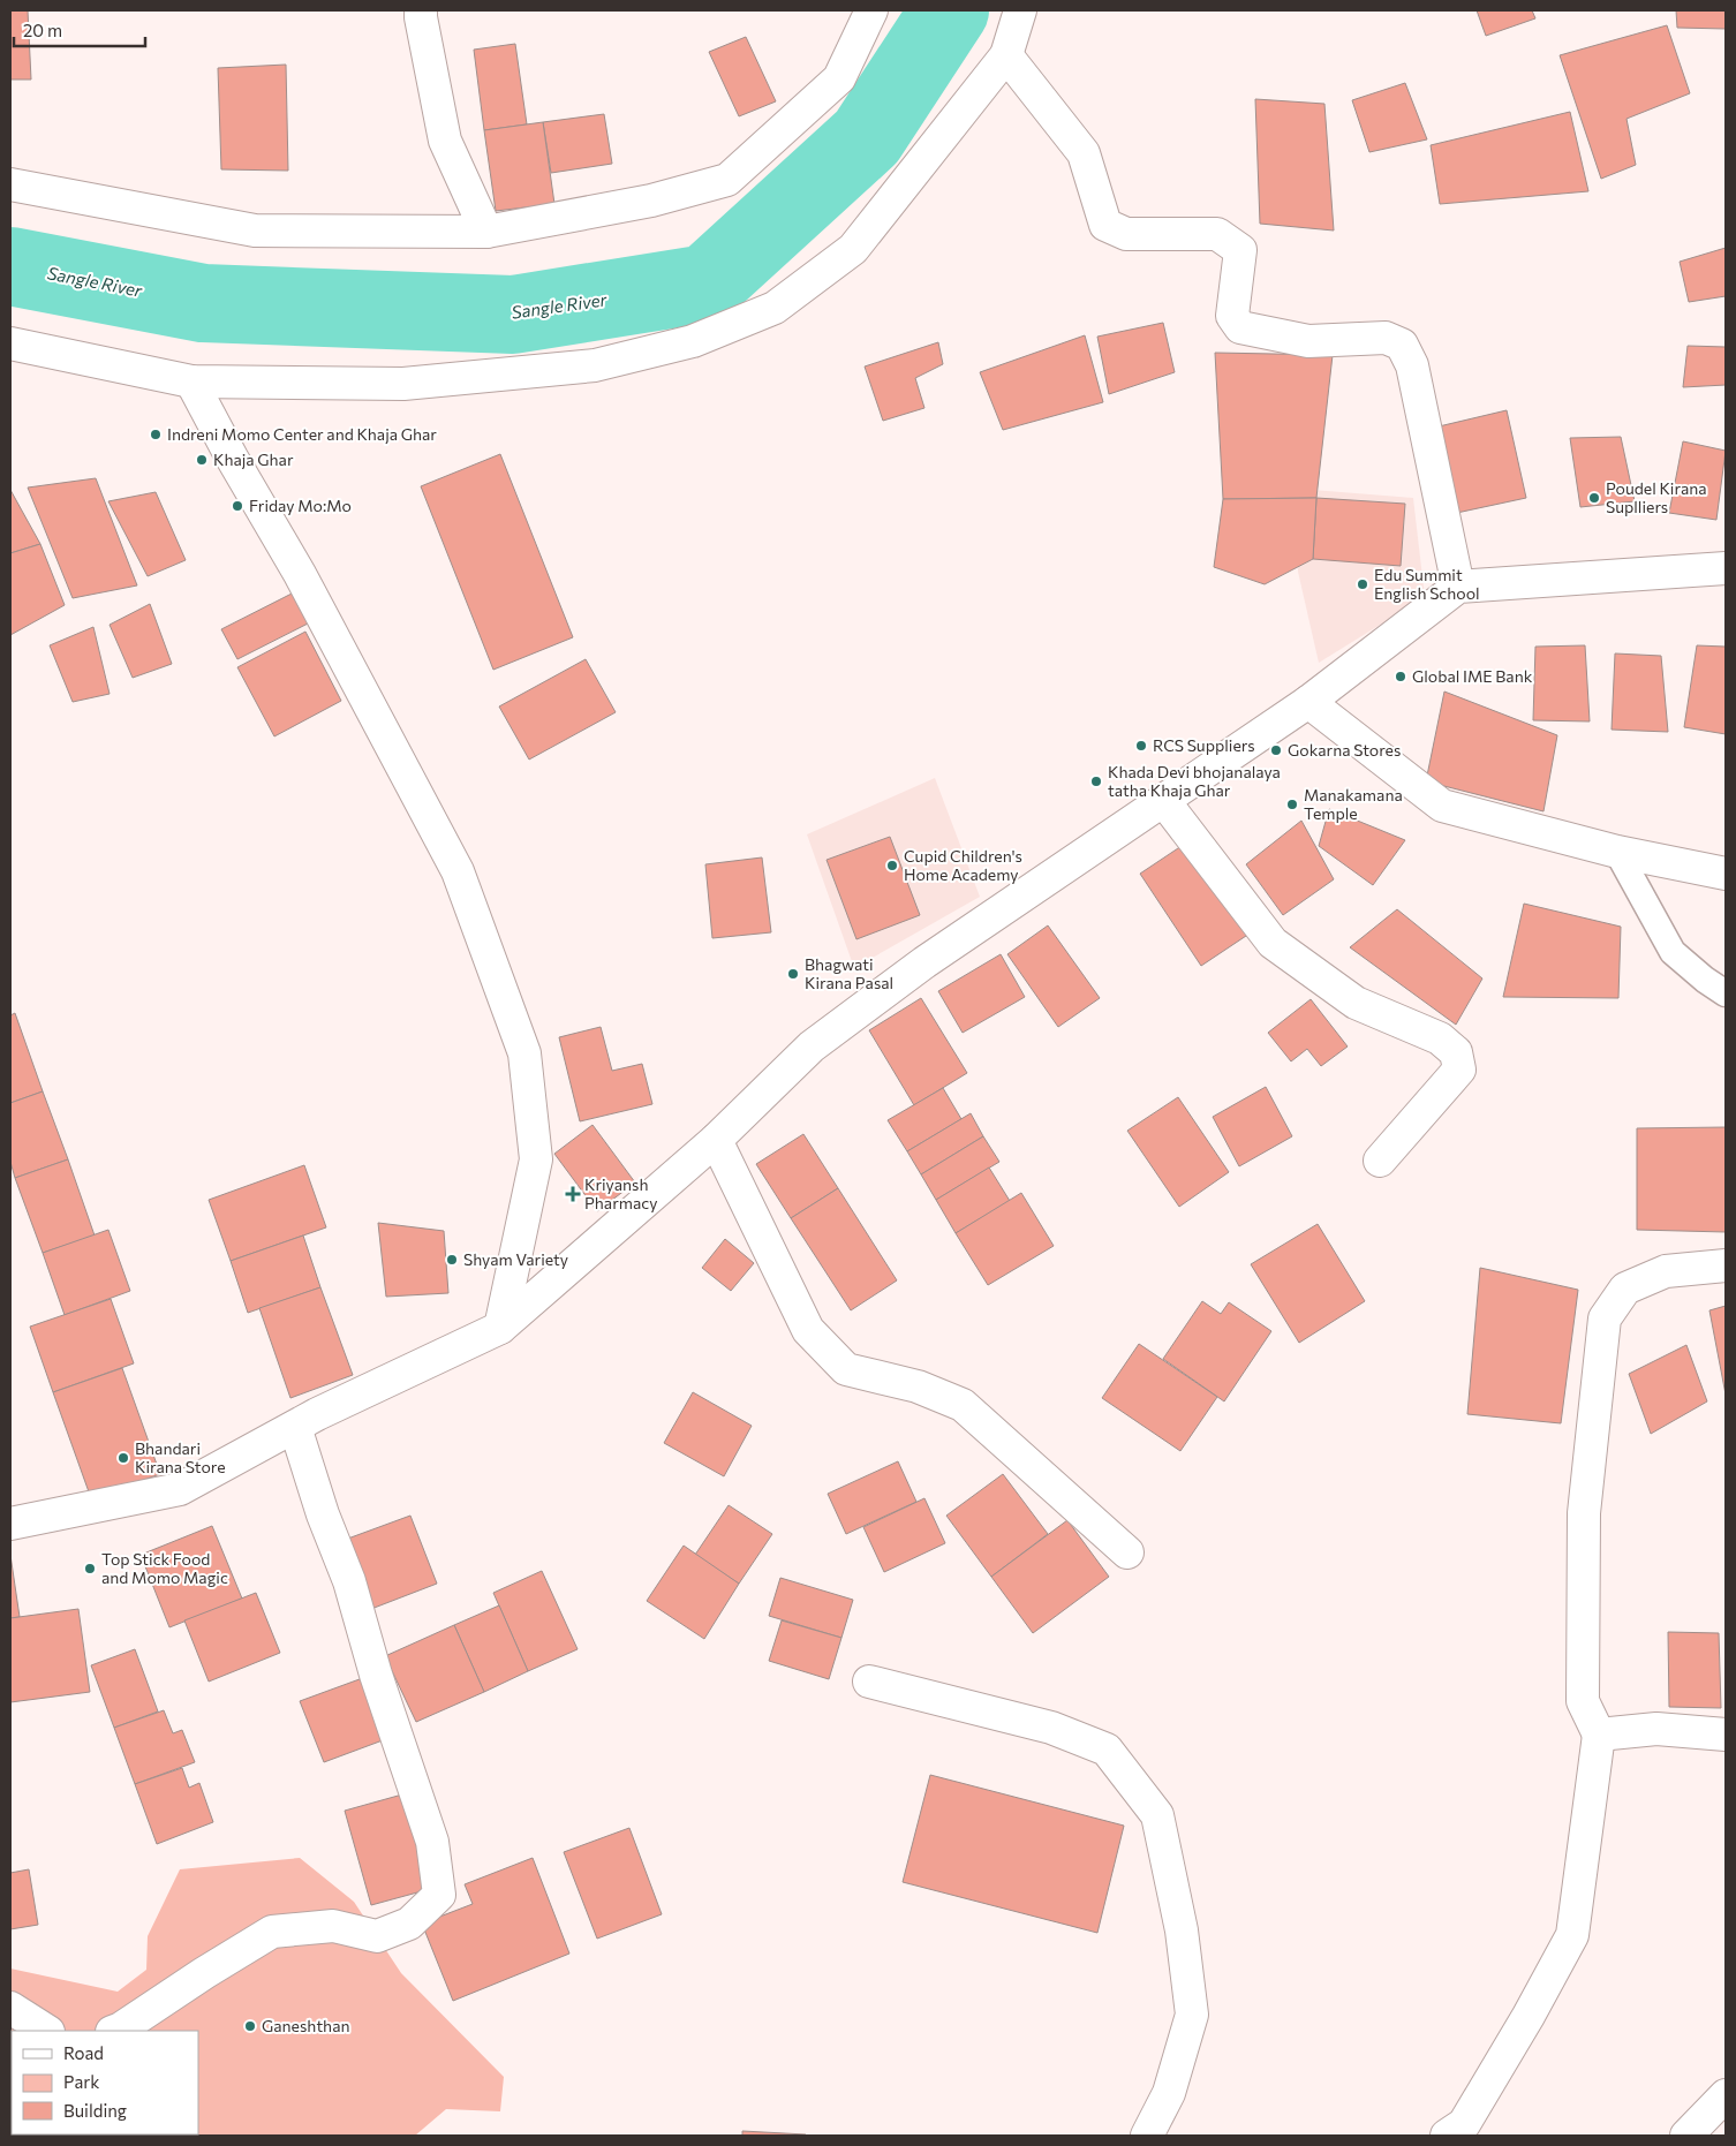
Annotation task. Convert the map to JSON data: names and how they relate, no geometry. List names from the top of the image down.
{
  "water": ["Sangle River"],
  "places": {
    "other": [
      "Indreni Momo Center and Khaja Ghar",
      "Khaja Ghar",
      "Poudel Kirana Suplliers",
      "Friday Mo:Mo",
      "Edu Summit English School",
      "Global IME Bank",
      "RCS Suppliers",
      "Gokarna Stores",
      "Khada Devi bhojanalaya tatha Khaja Ghar",
      "Manakamana Temple",
      "Cupid Children's Home Academy",
      "Bhagwati Kirana Pasal",
      "Shyam Variety",
      "Bhandari Kirana Store",
      "Top Stick Food and Momo Magic",
      "Ganeshthan"
    ],
    "health": ["Kriyansh Pharmacy"]
  },
  "legend": ["Road", "Park", "Building"],
  "scale_bar": "20 m"
}
